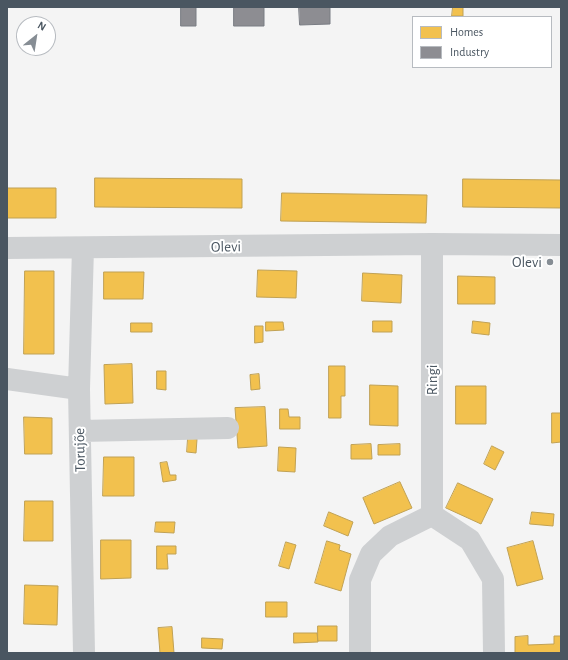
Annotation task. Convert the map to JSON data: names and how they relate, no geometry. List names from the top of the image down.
{
  "streets": {
    "street": ["Olevi", "Ringi", "Torujõe"]
  },
  "crossings": [
    ["Olevi", "Ringi"],
    ["Olevi", "Torujõe"]
  ],
  "places": ["Olevi"],
  "legend": ["Homes", "Industry"],
  "north": "top right"
}
